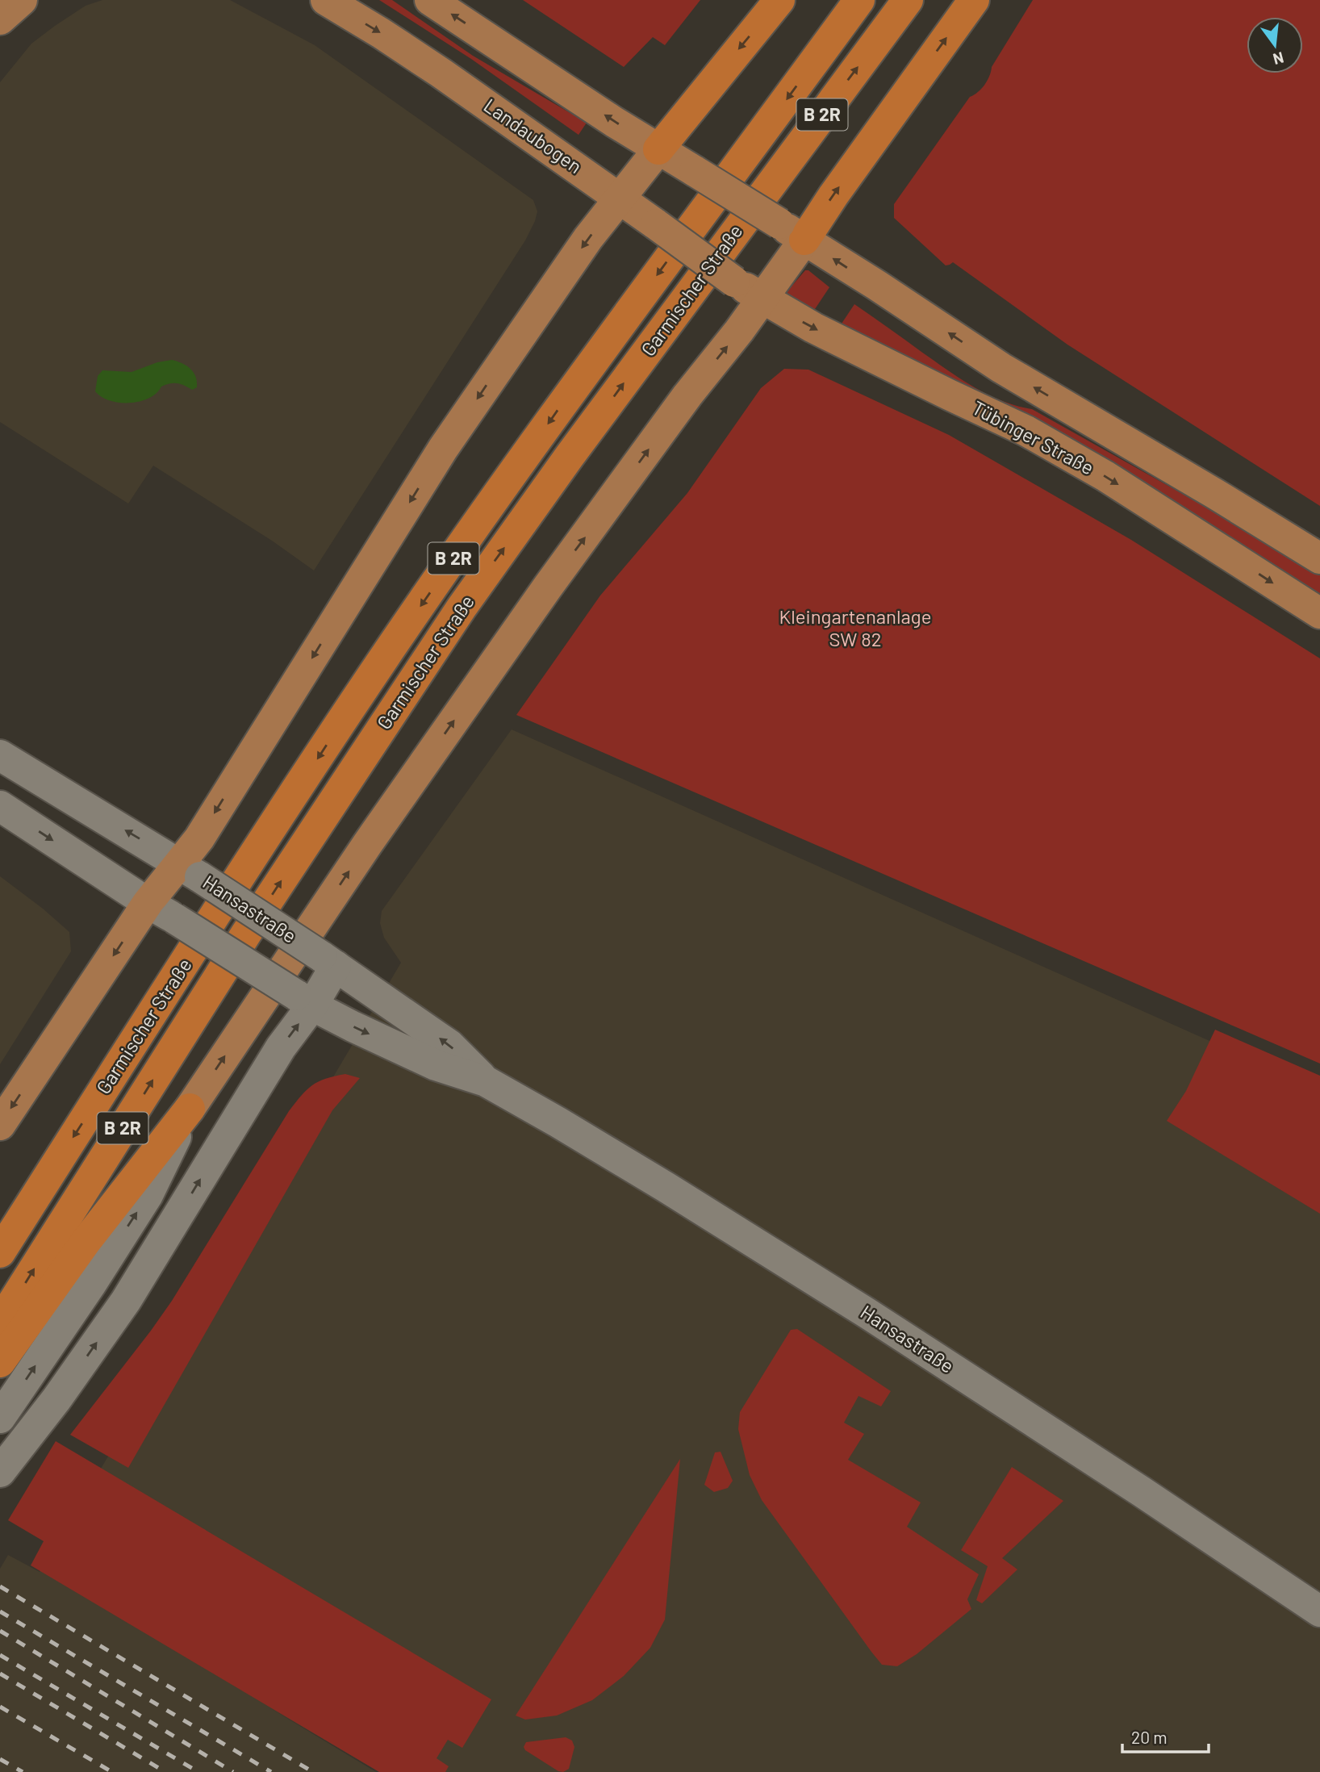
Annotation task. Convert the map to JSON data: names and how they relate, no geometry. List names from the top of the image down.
{
  "streets": {
    "highway": ["B 2R", "Garmischer Straße"],
    "main road": ["Landaubogen", "Tübinger Straße"],
    "street": ["Hansastraße"]
  },
  "crossings": [
    ["Landaubogen", "Tübinger Straße"]
  ],
  "parks": ["Kleingartenanlage SW 82"],
  "scale_bar": "20 m",
  "north": "bottom"
}
